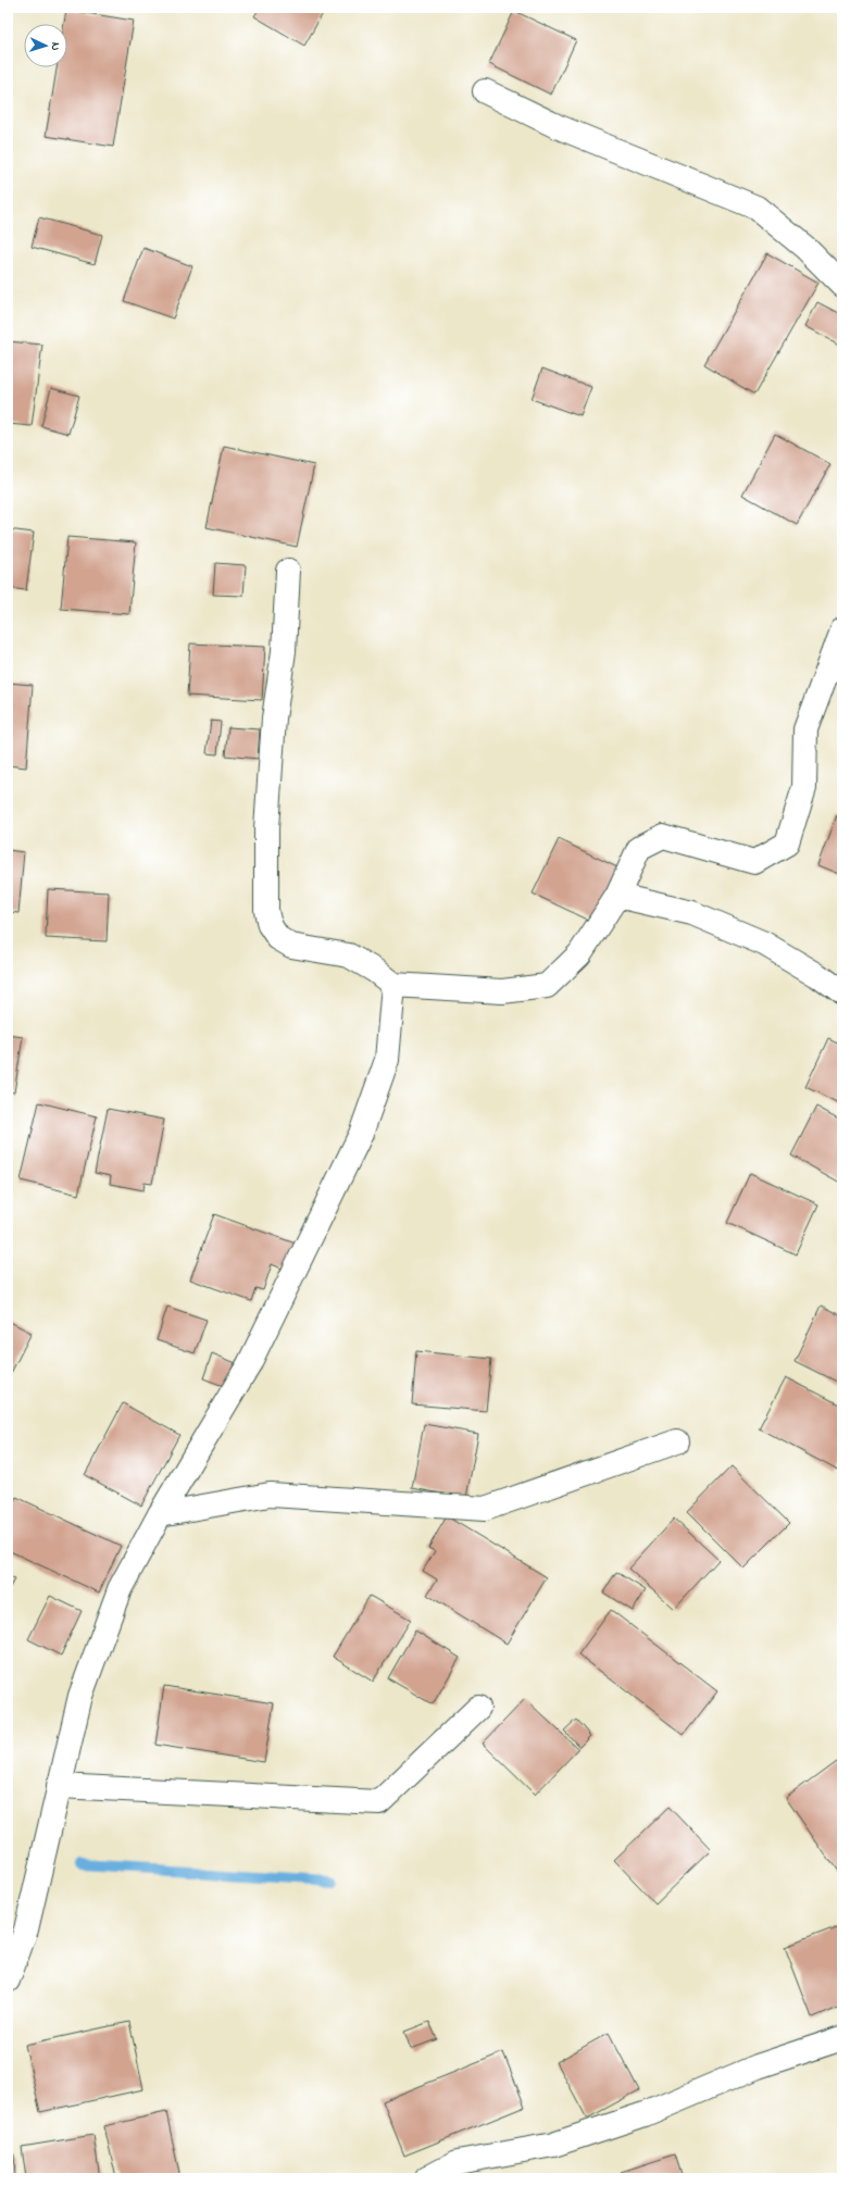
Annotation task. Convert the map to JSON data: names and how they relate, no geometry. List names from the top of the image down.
{
  "north": "right"
}
